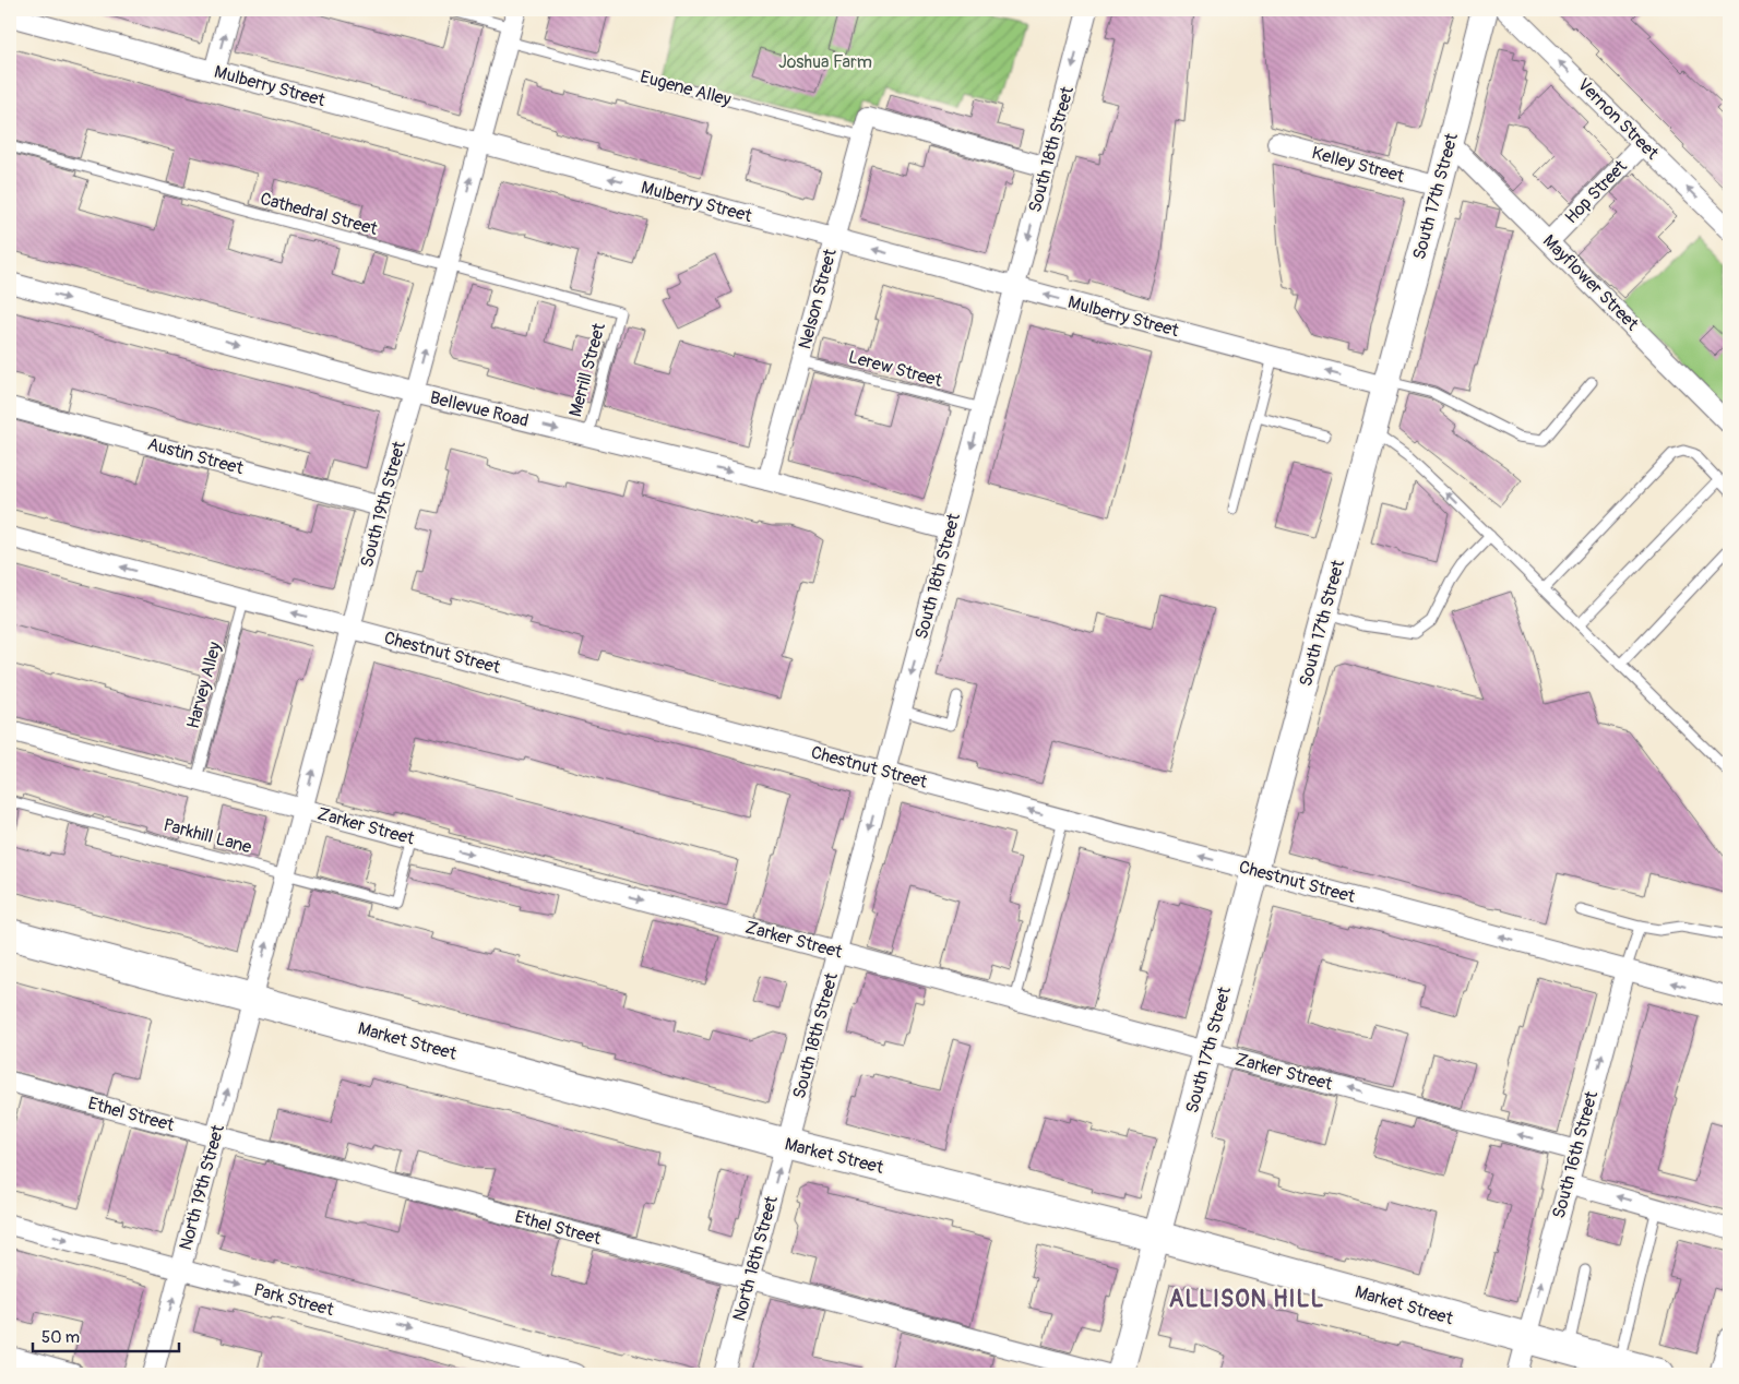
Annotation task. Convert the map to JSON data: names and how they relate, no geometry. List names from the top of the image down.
{
  "streets": {
    "main road": ["South 17th Street", "Market Street"],
    "street": [
      "Mulberry Street",
      "Vernon Street",
      "South 18th Street",
      "Kelley Street",
      "Hop Street",
      "Mayflower Street",
      "Nelson Street",
      "Bellevue Road",
      "Austin Street",
      "South 19th Street",
      "Chestnut Street",
      "Zarker Street",
      "Ethel Street",
      "South 16th Street",
      "North 19th Street",
      "North 18th Street",
      "Park Street"
    ],
    "lane": [
      "Eugene Alley",
      "Cathedral Street",
      "Lerew Street",
      "Merrill Street",
      "Harvey Alley",
      "Parkhill Lane"
    ]
  },
  "crossings": [
    ["Mulberry Street", "South 18th Street"],
    ["Mulberry Street", "South 17th Street"],
    ["Mulberry Street", "Nelson Street"],
    ["Mulberry Street", "South 19th Street"],
    ["Eugene Alley", "Nelson Street"],
    ["Eugene Alley", "South 19th Street"],
    ["Vernon Street", "Hop Street"],
    ["South 18th Street", "Nelson Street"],
    ["South 18th Street", "Lerew Street"],
    ["South 18th Street", "Bellevue Road"],
    ["South 18th Street", "Chestnut Street"],
    ["South 18th Street", "Zarker Street"],
    ["South 18th Street", "Market Street"],
    ["South 18th Street", "North 18th Street"],
    ["Kelley Street", "South 17th Street"],
    ["Hop Street", "Mayflower Street"],
    ["South 17th Street", "Mayflower Street"],
    ["South 17th Street", "Chestnut Street"],
    ["South 17th Street", "Zarker Street"],
    ["South 17th Street", "Market Street"],
    ["Cathedral Street", "Merrill Street"],
    ["Cathedral Street", "South 19th Street"],
    ["Nelson Street", "Lerew Street"],
    ["Nelson Street", "Bellevue Road"],
    ["Merrill Street", "Bellevue Road"],
    ["Bellevue Road", "South 19th Street"],
    ["Austin Street", "South 19th Street"],
    ["South 19th Street", "Chestnut Street"],
    ["South 19th Street", "Zarker Street"],
    ["South 19th Street", "Parkhill Lane"],
    ["South 19th Street", "Market Street"],
    ["South 19th Street", "North 19th Street"],
    ["Chestnut Street", "Harvey Alley"],
    ["Chestnut Street", "South 16th Street"],
    ["Harvey Alley", "Zarker Street"],
    ["Zarker Street", "Parkhill Lane"],
    ["Zarker Street", "South 16th Street"],
    ["Market Street", "South 16th Street"],
    ["Market Street", "North 19th Street"],
    ["Market Street", "North 18th Street"],
    ["Ethel Street", "North 19th Street"],
    ["Ethel Street", "North 18th Street"],
    ["North 19th Street", "Park Street"]
  ],
  "one_way": [
    "Mulberry Street",
    "Vernon Street",
    "South 18th Street",
    "Bellevue Road",
    "South 19th Street",
    "Chestnut Street",
    "South 16th Street",
    "North 19th Street",
    "North 18th Street",
    "Park Street"
  ],
  "districts": ["ALLISON HILL"],
  "parks": ["Joshua Farm"],
  "scale_bar": "50 m"
}
